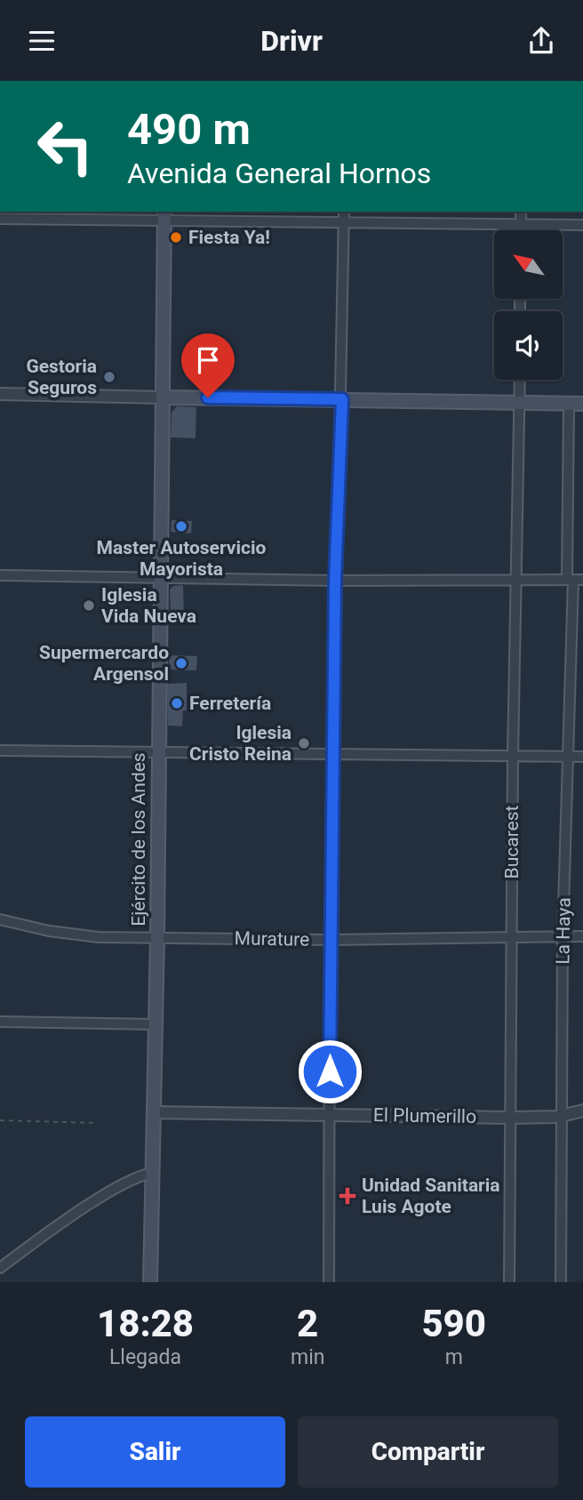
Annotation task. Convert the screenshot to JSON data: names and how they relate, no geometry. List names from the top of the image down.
{
  "streets": {
    "main road": ["Ejército de los Andes"],
    "street": [
      "Bucarest",
      "La Haya",
      "Murature",
      "El Plumerillo"
    ]
  },
  "crossings": [
    ["Ejército de los Andes", "Murature"],
    ["Ejército de los Andes", "El Plumerillo"],
    ["Bucarest", "Murature"],
    ["Bucarest", "El Plumerillo"],
    ["La Haya", "Murature"],
    ["La Haya", "El Plumerillo"]
  ],
  "places": {
    "other": [
      "Fiesta Ya!",
      "Gestoria Seguros",
      "Master Autoservicio Mayorista",
      "Iglesia Vida Nueva",
      "Supermercardo Argensol",
      "Ferretería",
      "Iglesia Cristo Reina"
    ],
    "health": ["Unidad Sanitaria Luis Agote"]
  },
  "north": "top left",
  "page": {
    "header": "Drivr",
    "turn": ["490 m", "Avenida General Hornos"],
    "eta": [
      "18:28",
      "Llegada",
      "2",
      "min",
      "590",
      "m"
    ],
    "buttons": ["Salir", "Compartir"]
  }
}
